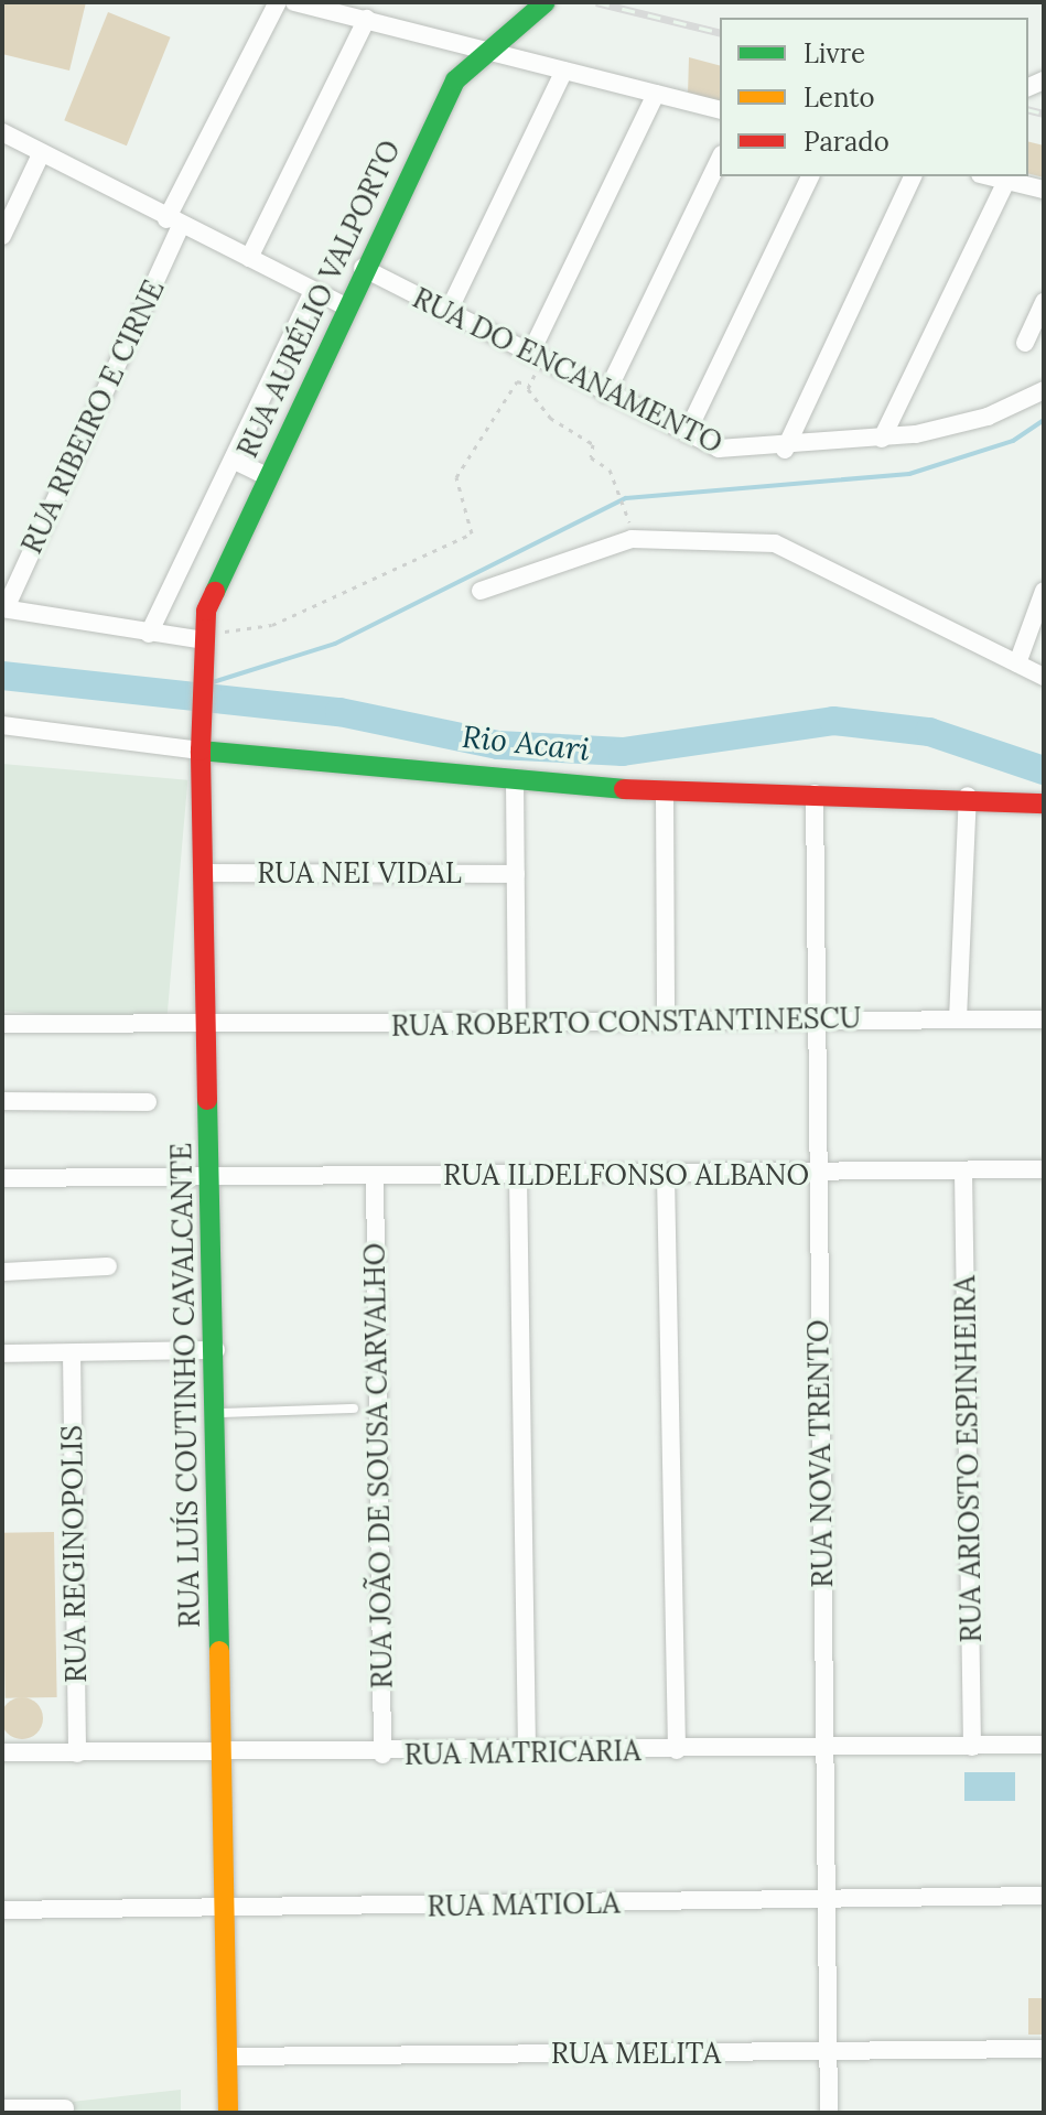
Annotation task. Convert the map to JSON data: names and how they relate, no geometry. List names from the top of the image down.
{
  "streets": {
    "main road": ["RUA AURÉLIO VALPORTO", "RUA LUÍS COUTINHO CAVALCANTE"],
    "street": [
      "RUA DO ENCANAMENTO",
      "RUA RIBEIRO E CIRNE",
      "RUA NEI VIDAL",
      "RUA ROBERTO CONSTANTINESCU",
      "RUA ILDELFONSO ALBANO",
      "RUA NOVA TRENTO",
      "RUA ARIOSTO ESPINHEIRA",
      "RUA JOÃO DE SOUSA CARVALHO",
      "RUA REGINOPOLIS",
      "RUA MATRICARIA",
      "RUA MATIOLA",
      "RUA MELITA"
    ]
  },
  "crossings": [
    ["RUA AURÉLIO VALPORTO", "RUA DO ENCANAMENTO"],
    ["RUA AURÉLIO VALPORTO", "RUA LUÍS COUTINHO CAVALCANTE"],
    ["RUA NEI VIDAL", "RUA LUÍS COUTINHO CAVALCANTE"],
    ["RUA ROBERTO CONSTANTINESCU", "RUA LUÍS COUTINHO CAVALCANTE"],
    ["RUA ROBERTO CONSTANTINESCU", "RUA NOVA TRENTO"],
    ["RUA ILDELFONSO ALBANO", "RUA LUÍS COUTINHO CAVALCANTE"],
    ["RUA ILDELFONSO ALBANO", "RUA NOVA TRENTO"],
    ["RUA ILDELFONSO ALBANO", "RUA ARIOSTO ESPINHEIRA"],
    ["RUA ILDELFONSO ALBANO", "RUA JOÃO DE SOUSA CARVALHO"],
    ["RUA LUÍS COUTINHO CAVALCANTE", "RUA MATRICARIA"],
    ["RUA LUÍS COUTINHO CAVALCANTE", "RUA MATIOLA"],
    ["RUA LUÍS COUTINHO CAVALCANTE", "RUA MELITA"],
    ["RUA NOVA TRENTO", "RUA MATRICARIA"],
    ["RUA NOVA TRENTO", "RUA MATIOLA"],
    ["RUA NOVA TRENTO", "RUA MELITA"],
    ["RUA ARIOSTO ESPINHEIRA", "RUA MATRICARIA"],
    ["RUA JOÃO DE SOUSA CARVALHO", "RUA MATRICARIA"],
    ["RUA REGINOPOLIS", "RUA MATRICARIA"]
  ],
  "water": ["Rio Acari"],
  "legend": ["Livre", "Lento", "Parado"]
}
